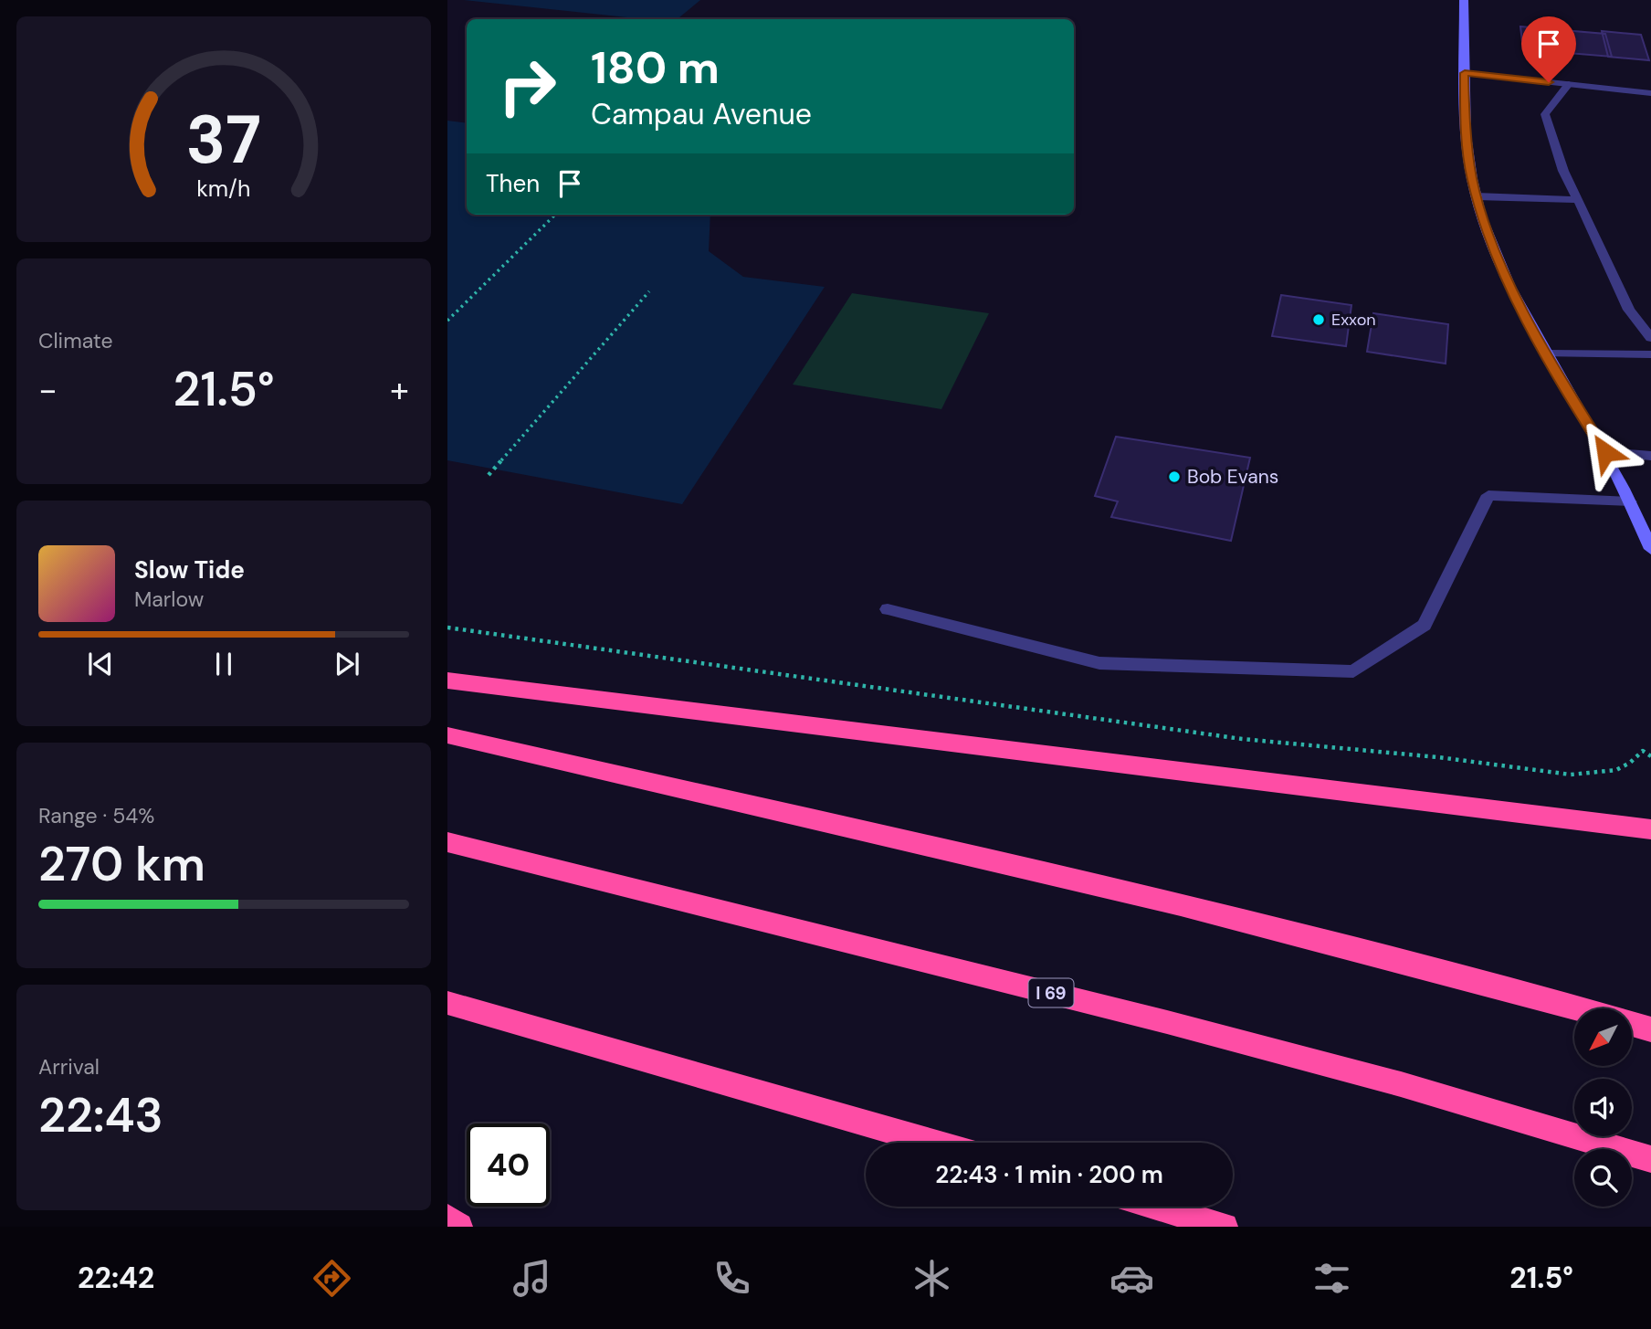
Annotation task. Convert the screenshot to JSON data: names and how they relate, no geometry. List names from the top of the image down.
{
  "streets": {
    "highway": ["I 69"]
  },
  "places": ["Exxon", "Bob Evans"],
  "north": "bottom left",
  "page": {
    "turn": ["180 m", "Campau Avenue"],
    "then": "Then",
    "tile": [
      "Climate",
      ["Range · 54%", "270 km"],
      ["Arrival", "22:43"]
    ],
    "heat": ["−", "21.5°", "+"],
    "song": ["Slow Tide", "Marlow"],
    "limit": "40",
    "trip": "22:43 · 1 min · 200 m",
    "tabs": ["22:42", "21.5°"],
    "gauge": ["37", "km/h"]
  }
}
